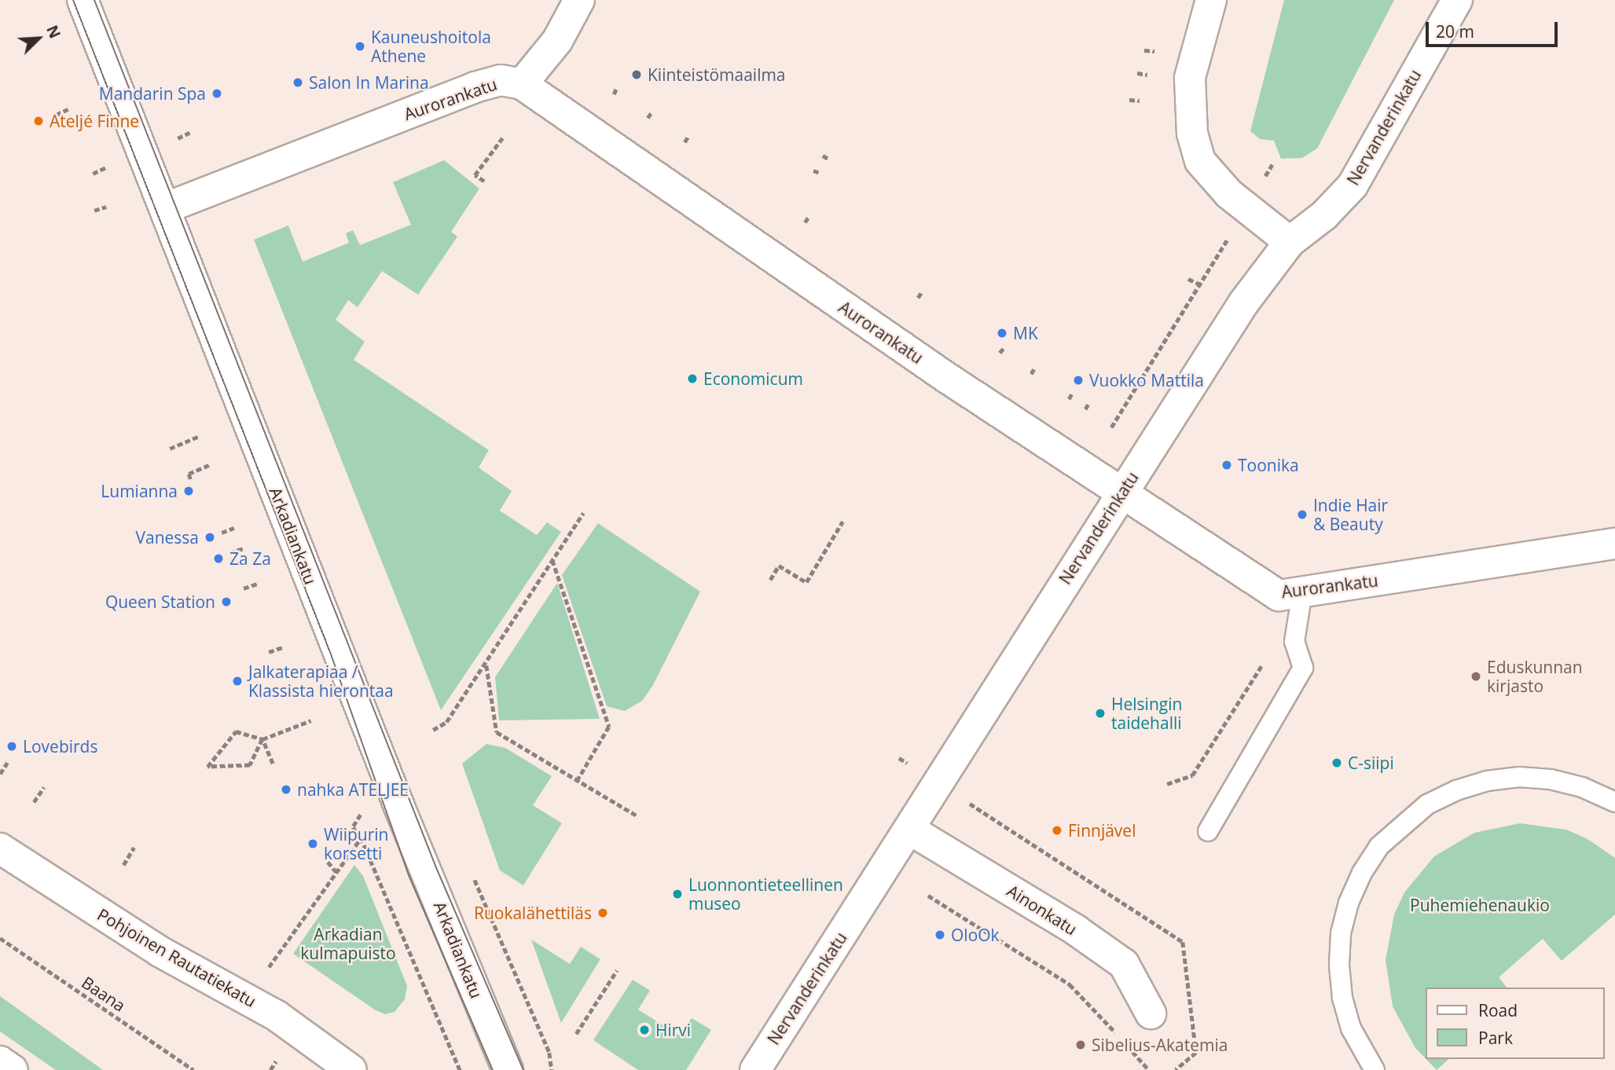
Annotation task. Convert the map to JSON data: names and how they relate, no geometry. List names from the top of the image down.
{
  "streets": {
    "street": [
      "Aurorankatu",
      "Nervanderinkatu",
      "Arkadiankatu",
      "Ainonkatu",
      "Pohjoinen Rautatiekatu"
    ],
    "path": ["Baana"]
  },
  "crossings": [
    ["Aurorankatu", "Nervanderinkatu"],
    ["Aurorankatu", "Arkadiankatu"],
    ["Nervanderinkatu", "Ainonkatu"]
  ],
  "parks": ["Puhemiehenaukio", "Arkadian kulmapuisto"],
  "places": [
    "Kauneushoitola Athene",
    "Kiinteistömaailma",
    "Salon In Marina",
    "Mandarin Spa",
    "Ateljé Finne",
    "MK",
    "Economicum",
    "Vuokko Mattila",
    "Toonika",
    "Lumianna",
    "Indie Hair & Beauty",
    "Vanessa",
    "Za Za",
    "Queen Station",
    "Eduskunnan kirjasto",
    "Jalkaterapiaa / Klassista hierontaa",
    "Helsingin taidehalli",
    "Lovebirds",
    "C-siipi",
    "nahka ATELJEE",
    "Finnjävel",
    "Wiipurin korsetti",
    "Luonnontieteellinen museo",
    "Ruokalähettiläs",
    "OloOk",
    "Hirvi",
    "Sibelius-Akatemia"
  ],
  "legend": ["Road", "Park"],
  "scale_bar": "20 m",
  "north": "top right"
}
